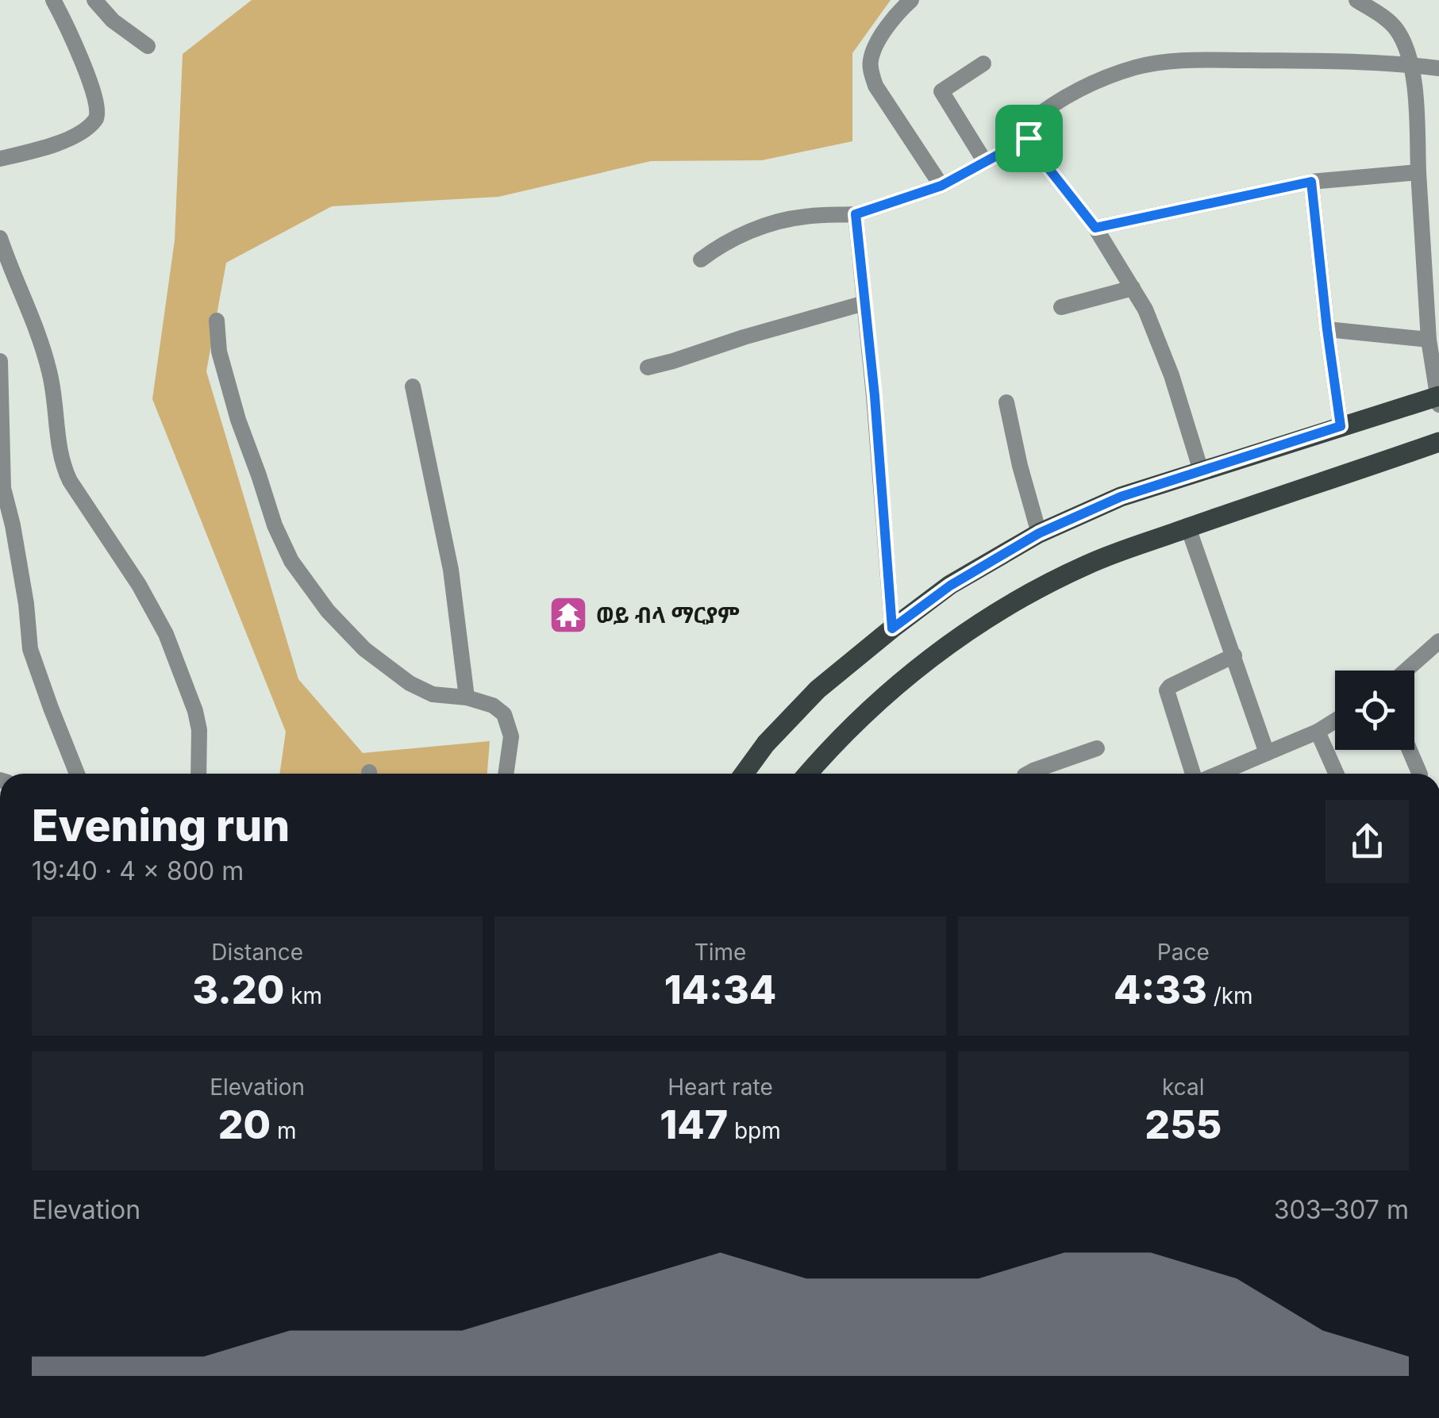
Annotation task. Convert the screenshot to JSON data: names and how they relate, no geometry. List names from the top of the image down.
{
  "places": {
    "temple": ["ወይ ብላ ማርያም"]
  },
  "page": {
    "heading": ["Evening run", "19:40 · 4 × 800 m"],
    "stats": [
      ["Distance", "3.20 km"],
      ["Time", "14:34"],
      ["Pace", "4:33 /km"],
      ["Elevation", "20 m"],
      ["Heart rate", "147 bpm"],
      ["kcal", "255"]
    ],
    "chart": ["Elevation", "303–307 m"]
  }
}
